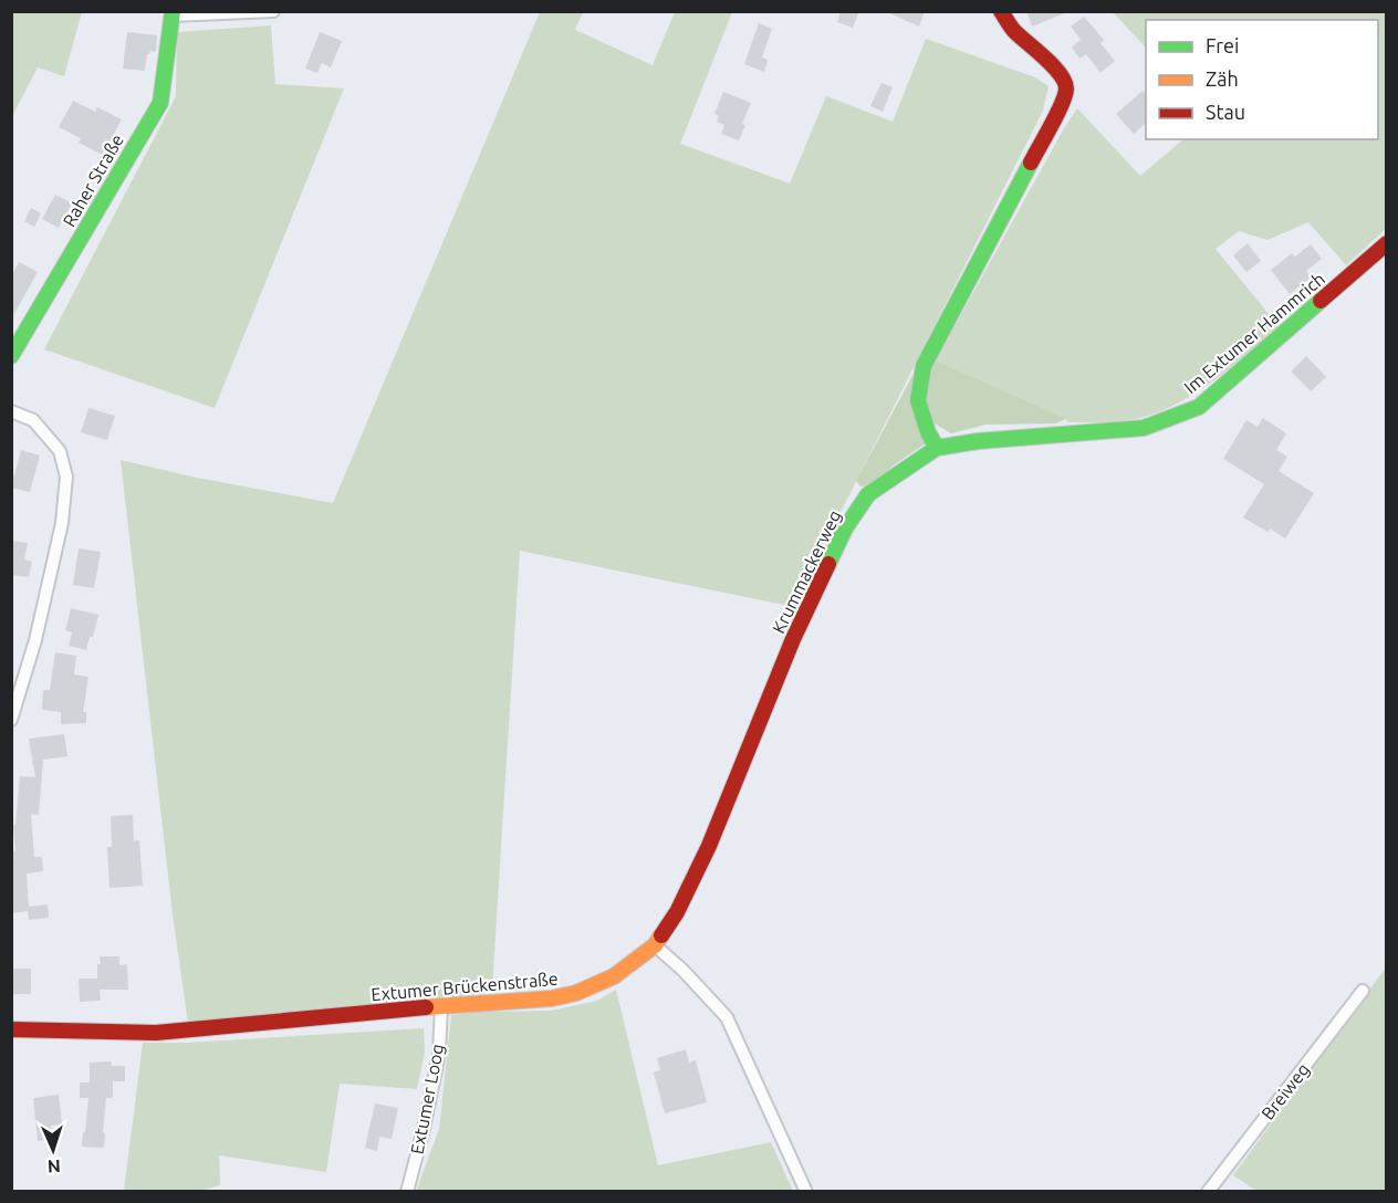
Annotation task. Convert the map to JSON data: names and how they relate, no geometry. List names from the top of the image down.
{
  "streets": {
    "street": [
      "Raher Straße",
      "Im Extumer Hammrich",
      "Krummackerweg",
      "Extumer Brückenstraße",
      "Breiweg",
      "Extumer Loog"
    ]
  },
  "crossings": [
    ["Im Extumer Hammrich", "Krummackerweg"],
    ["Krummackerweg", "Extumer Brückenstraße"],
    ["Extumer Brückenstraße", "Extumer Loog"]
  ],
  "legend": ["Frei", "Zäh", "Stau"],
  "north": "bottom"
}
